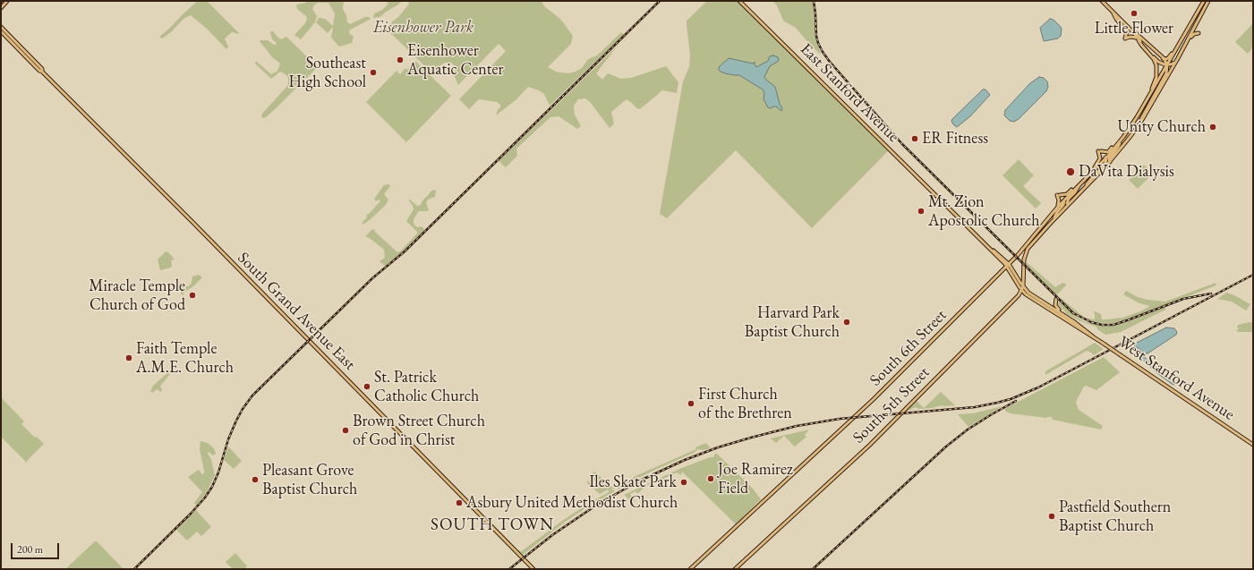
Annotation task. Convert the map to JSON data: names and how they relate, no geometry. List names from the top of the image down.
{
  "streets": {
    "main road": [
      "East Stanford Avenue",
      "South Grand Avenue East",
      "South 6th Street",
      "West Stanford Avenue",
      "South 5th Street"
    ]
  },
  "crossings": [
    ["East Stanford Avenue", "South 6th Street"],
    ["East Stanford Avenue", "West Stanford Avenue"],
    ["East Stanford Avenue", "South 5th Street"]
  ],
  "districts": ["SOUTH TOWN"],
  "parks": ["Eisenhower Park"],
  "places": [
    "Little Flower",
    "Eisenhower Aquatic Center",
    "Southeast High School",
    "Unity Church",
    "ER Fitness",
    "DaVita Dialysis",
    "Mt. Zion Apostolic Church",
    "Miracle Temple Church of God",
    "Harvard Park Baptist Church",
    "Faith Temple A.M.E. Church",
    "St. Patrick Catholic Church",
    "First Church of the Brethren",
    "Brown Street Church of God in Christ",
    "Joe Ramirez Field",
    "Pleasant Grove Baptist Church",
    "Iles Skate Park",
    "Asbury United Methodist Church",
    "Pastfield Southern Baptist Church"
  ],
  "scale_bar": "200 m"
}
